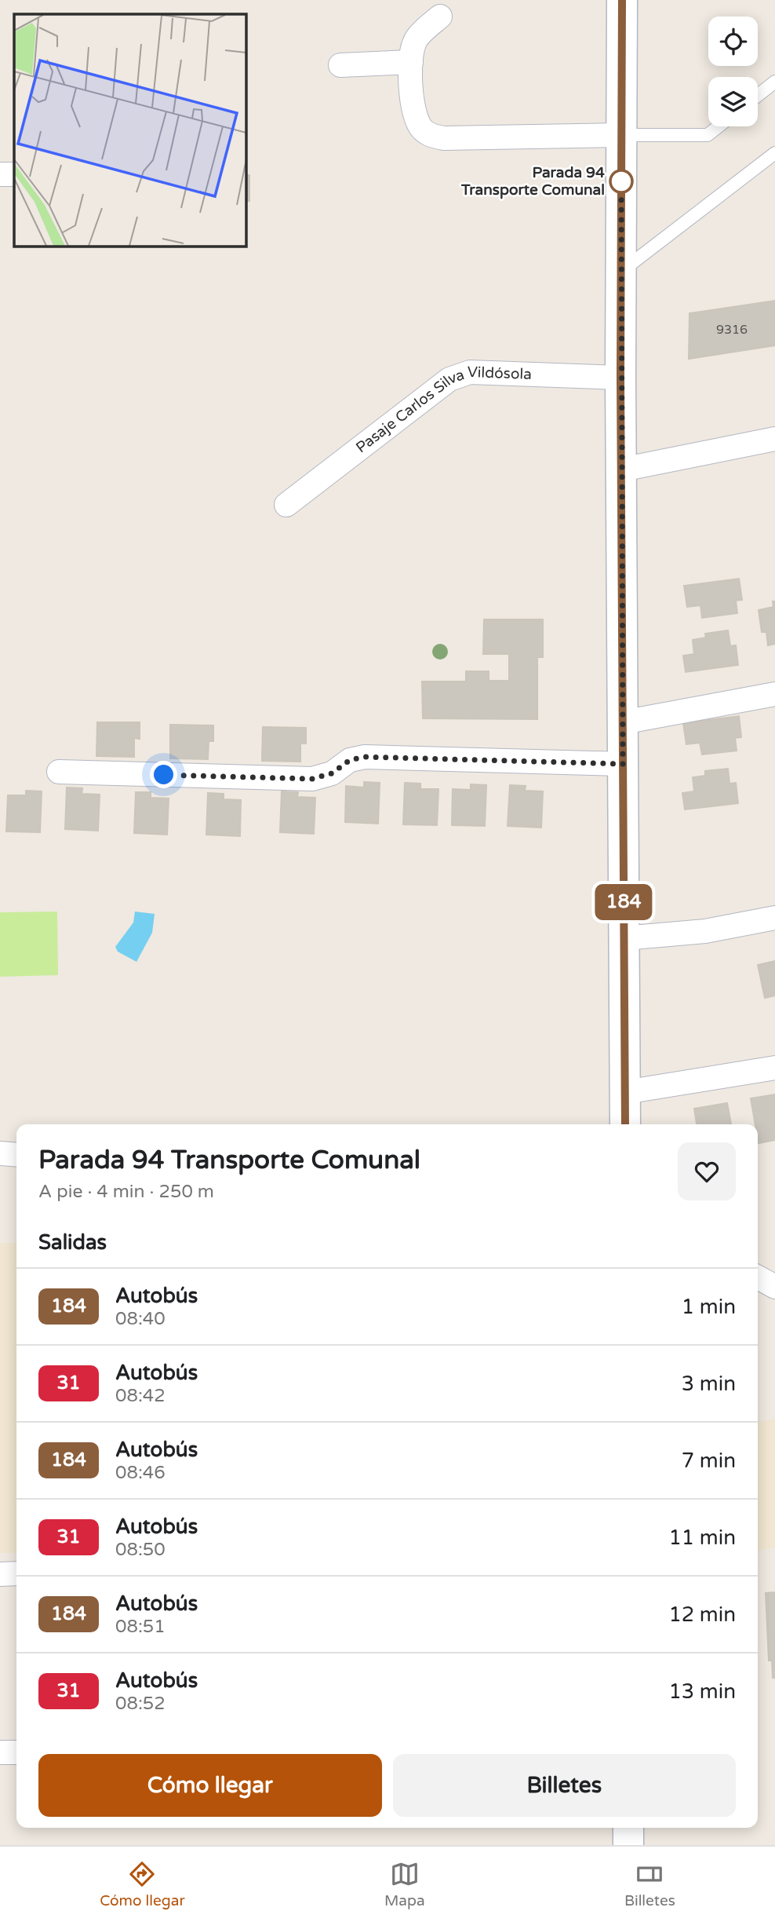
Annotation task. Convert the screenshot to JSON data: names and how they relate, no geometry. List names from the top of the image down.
{
  "streets": {
    "street": ["Pasaje Carlos Silva Vildósola"]
  },
  "places": ["Parada 94 Transporte Comunal"],
  "lines": ["bus line 184"],
  "house_numbers": ["9316"],
  "page": {
    "on_map": "184",
    "heading": [
      ["Parada 94 Transporte Comunal", "A pie · 4 min · 250 m"],
      "Salidas"
    ],
    "list": [
      {
        "mark": "184",
        "name": "Autobús",
        "note": "08:40",
        "value": "1 min"
      },
      {
        "mark": "31",
        "name": "Autobús",
        "note": "08:42",
        "value": "3 min"
      },
      {
        "mark": "184",
        "name": "Autobús",
        "note": "08:46",
        "value": "7 min"
      },
      {
        "mark": "31",
        "name": "Autobús",
        "note": "08:50",
        "value": "11 min"
      },
      {
        "mark": "184",
        "name": "Autobús",
        "note": "08:51",
        "value": "12 min"
      },
      {
        "mark": "31",
        "name": "Autobús",
        "note": "08:52",
        "value": "13 min"
      }
    ],
    "buttons": ["Cómo llegar", "Billetes"],
    "tabs": ["Cómo llegar", "Mapa", "Billetes"]
  }
}
